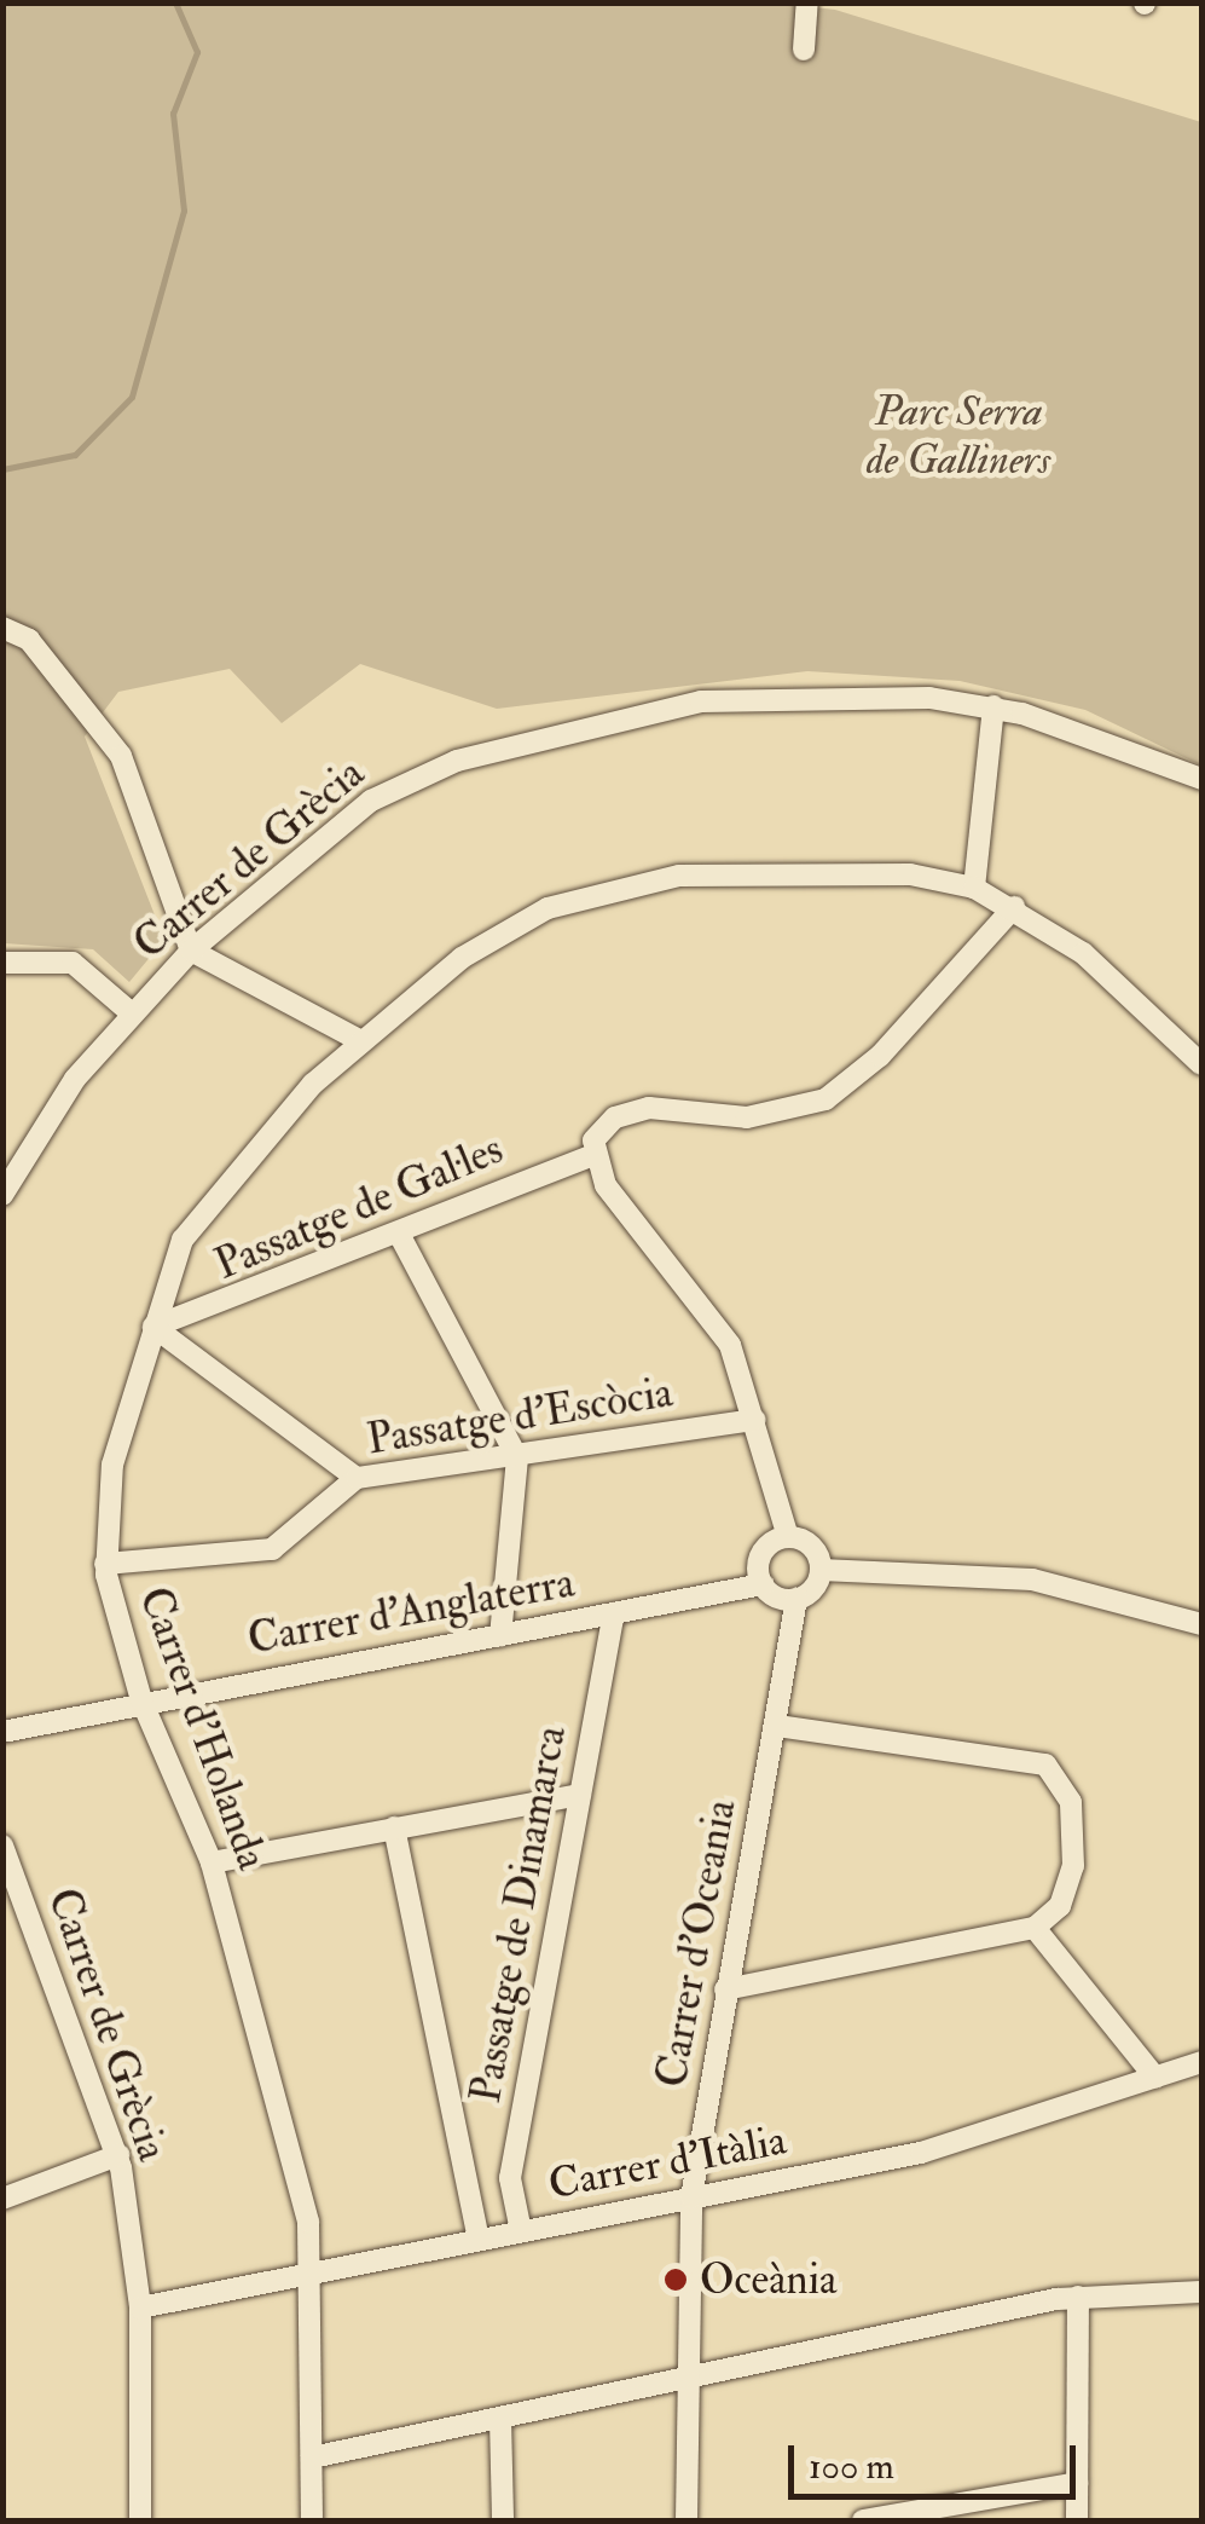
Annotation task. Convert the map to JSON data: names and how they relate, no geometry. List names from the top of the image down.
{
  "streets": {
    "street": [
      "Carrer de Grècia",
      "Passatge de Gal·les",
      "Passatge d'Escòcia",
      "Carrer d'Anglaterra",
      "Carrer d'Holanda",
      "Passatge de Dinamarca",
      "Carrer d'Oceania",
      "Carrer d'Itàlia"
    ]
  },
  "crossings": [
    ["Carrer de Grècia", "Carrer d'Itàlia"],
    ["Passatge de Gal·les", "Carrer d'Holanda"],
    ["Passatge d'Escòcia", "Carrer d'Holanda"],
    ["Carrer d'Anglaterra", "Carrer d'Holanda"],
    ["Carrer d'Anglaterra", "Passatge de Dinamarca"],
    ["Carrer d'Anglaterra", "Carrer d'Oceania"],
    ["Carrer d'Holanda", "Carrer d'Itàlia"],
    ["Passatge de Dinamarca", "Carrer d'Itàlia"],
    ["Carrer d'Oceania", "Carrer d'Itàlia"]
  ],
  "parks": ["Parc Serra de Galliners"],
  "places": ["Oceània"],
  "scale_bar": "100 m"
}
